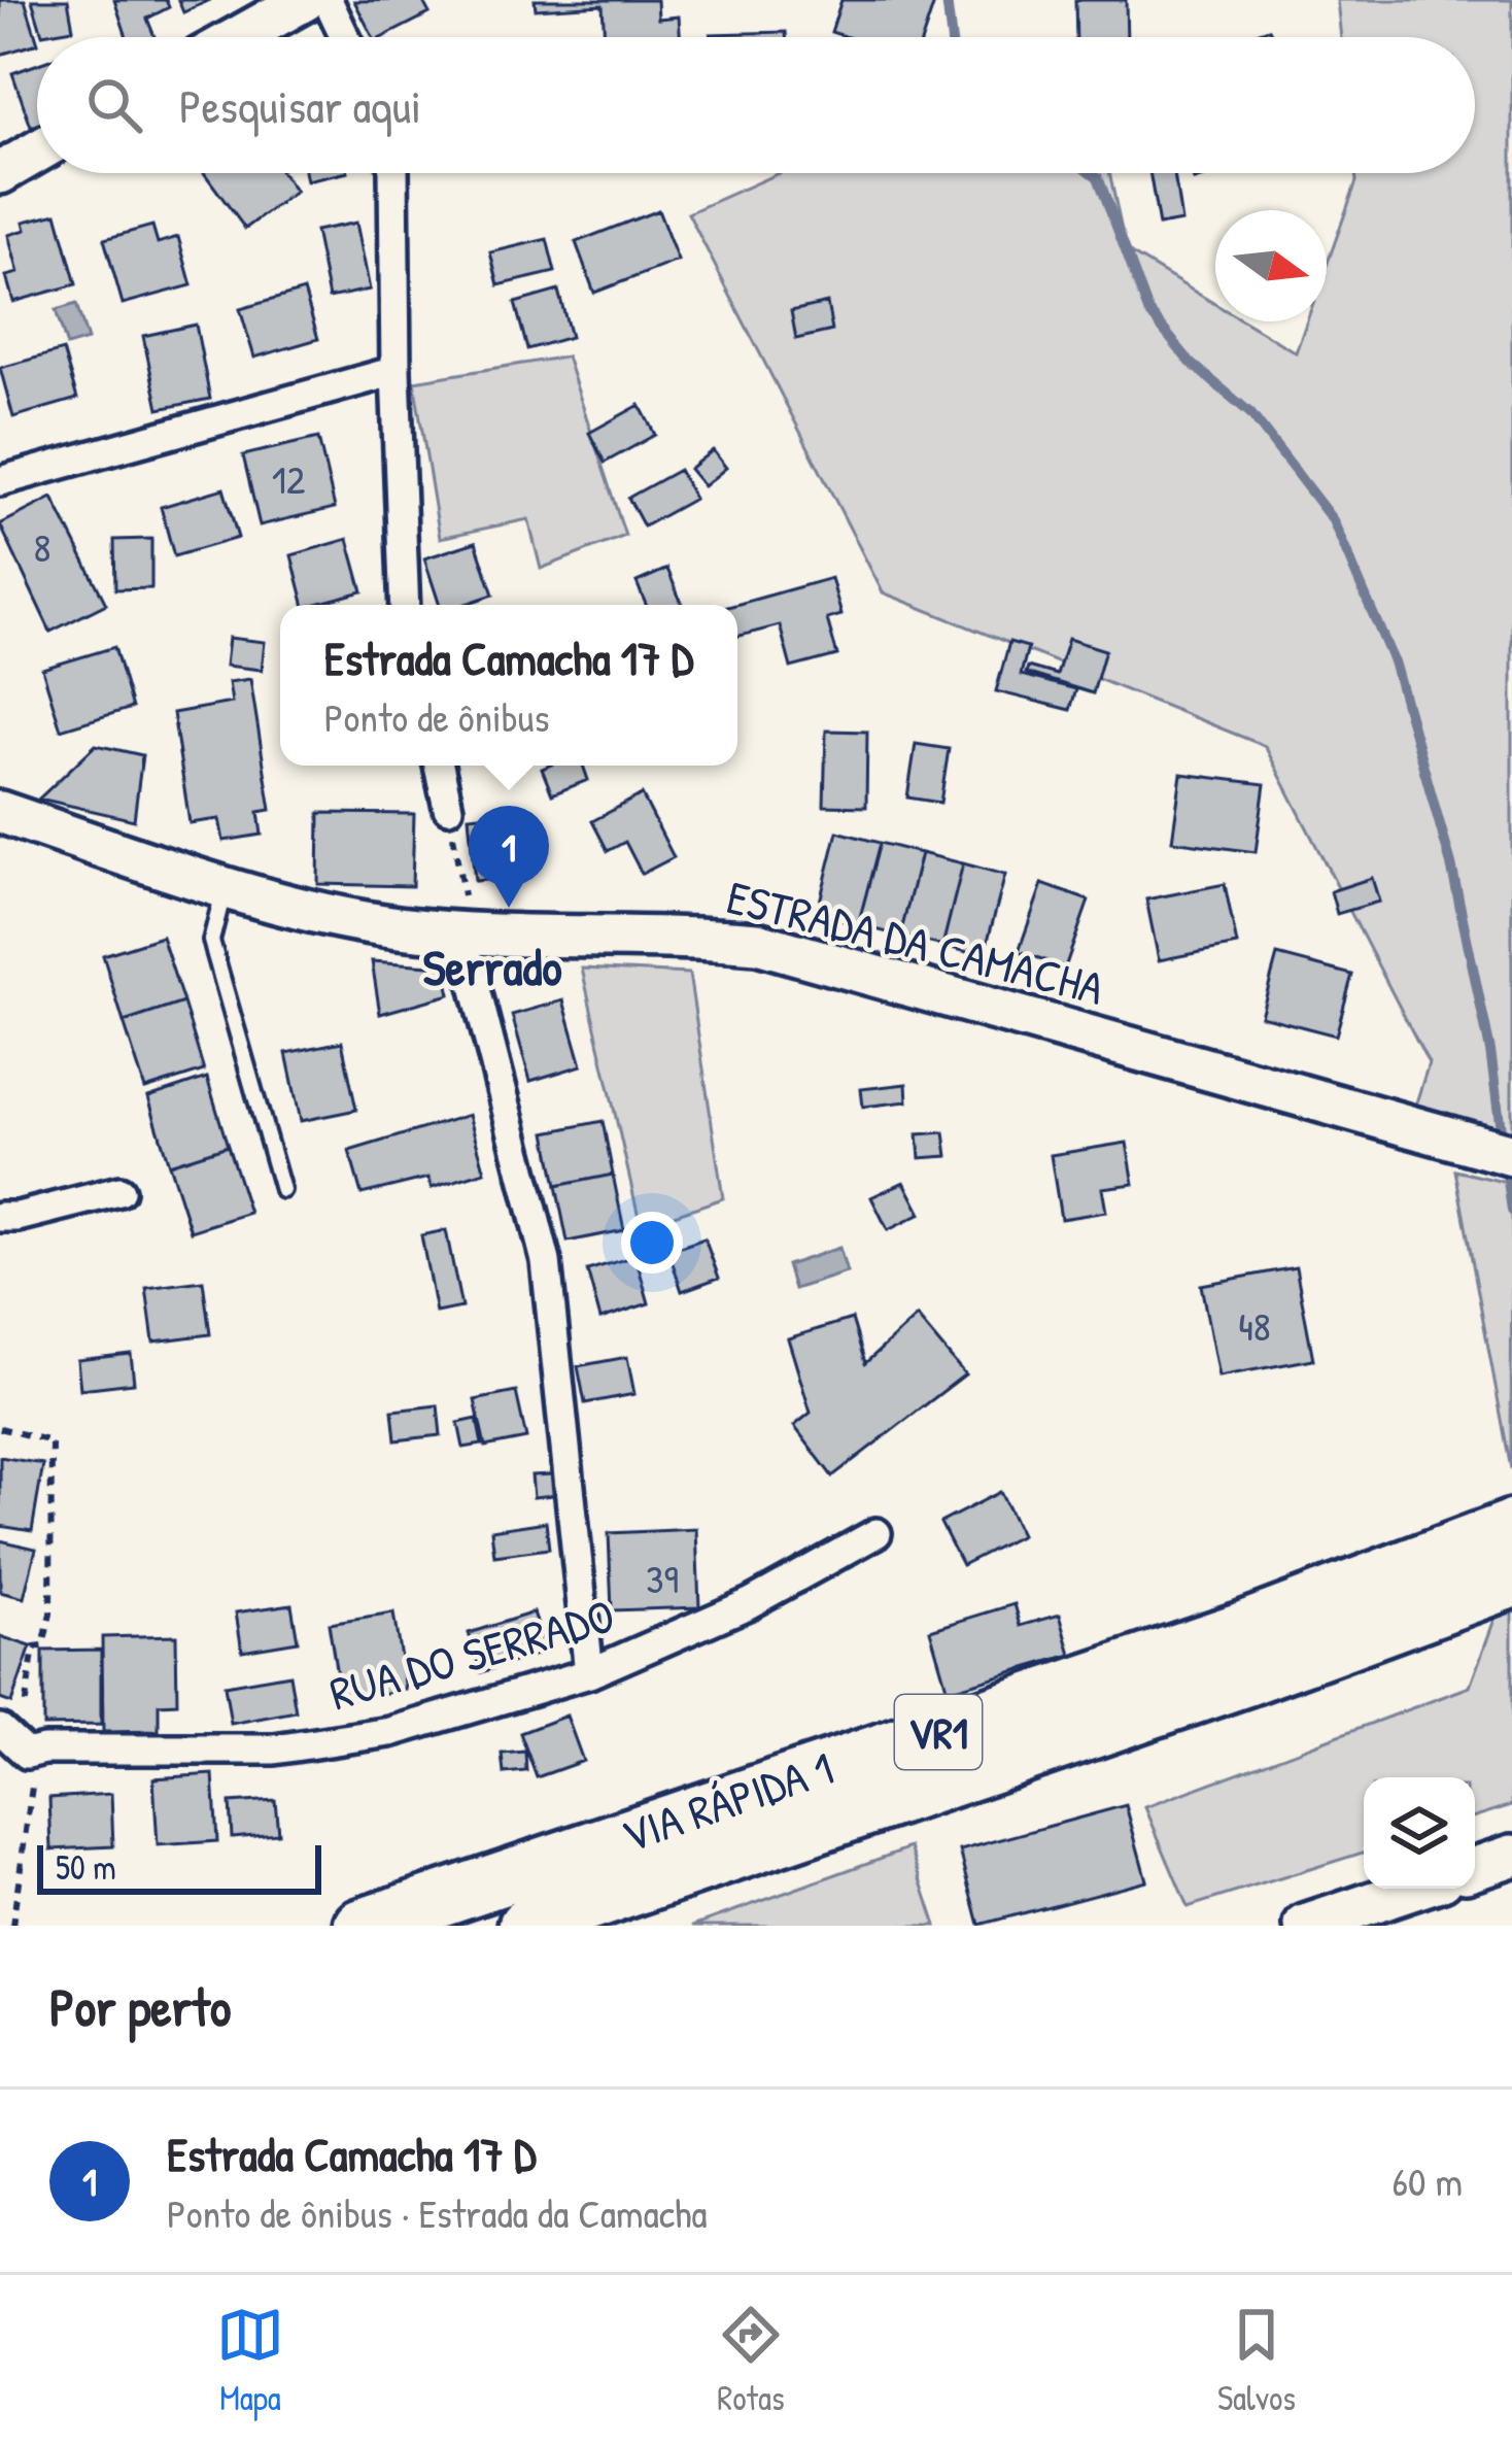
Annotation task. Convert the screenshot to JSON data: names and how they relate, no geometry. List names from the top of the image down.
{
  "streets": {
    "highway": ["VR1", "VIA RÁPIDA 1"],
    "street": ["ESTRADA DA CAMACHA", "RUA DO SERRADO"]
  },
  "districts": ["Serrado"],
  "house_numbers": [
    "12",
    "8",
    "48",
    "39"
  ],
  "scale_bar": "50 m",
  "north": "right",
  "page": {
    "search": "Pesquisar aqui",
    "popup": ["Estrada Camacha 17 D", "Ponto de ônibus"],
    "pins": "1",
    "scale": "50 m",
    "heading": "Por perto",
    "list": [
      {
        "mark": "1",
        "name": "Estrada Camacha 17 D",
        "note": "Ponto de ônibus · Estrada da Camacha",
        "value": "60 m"
      }
    ],
    "nav": ["Mapa", "Rotas", "Salvos"]
  }
}
